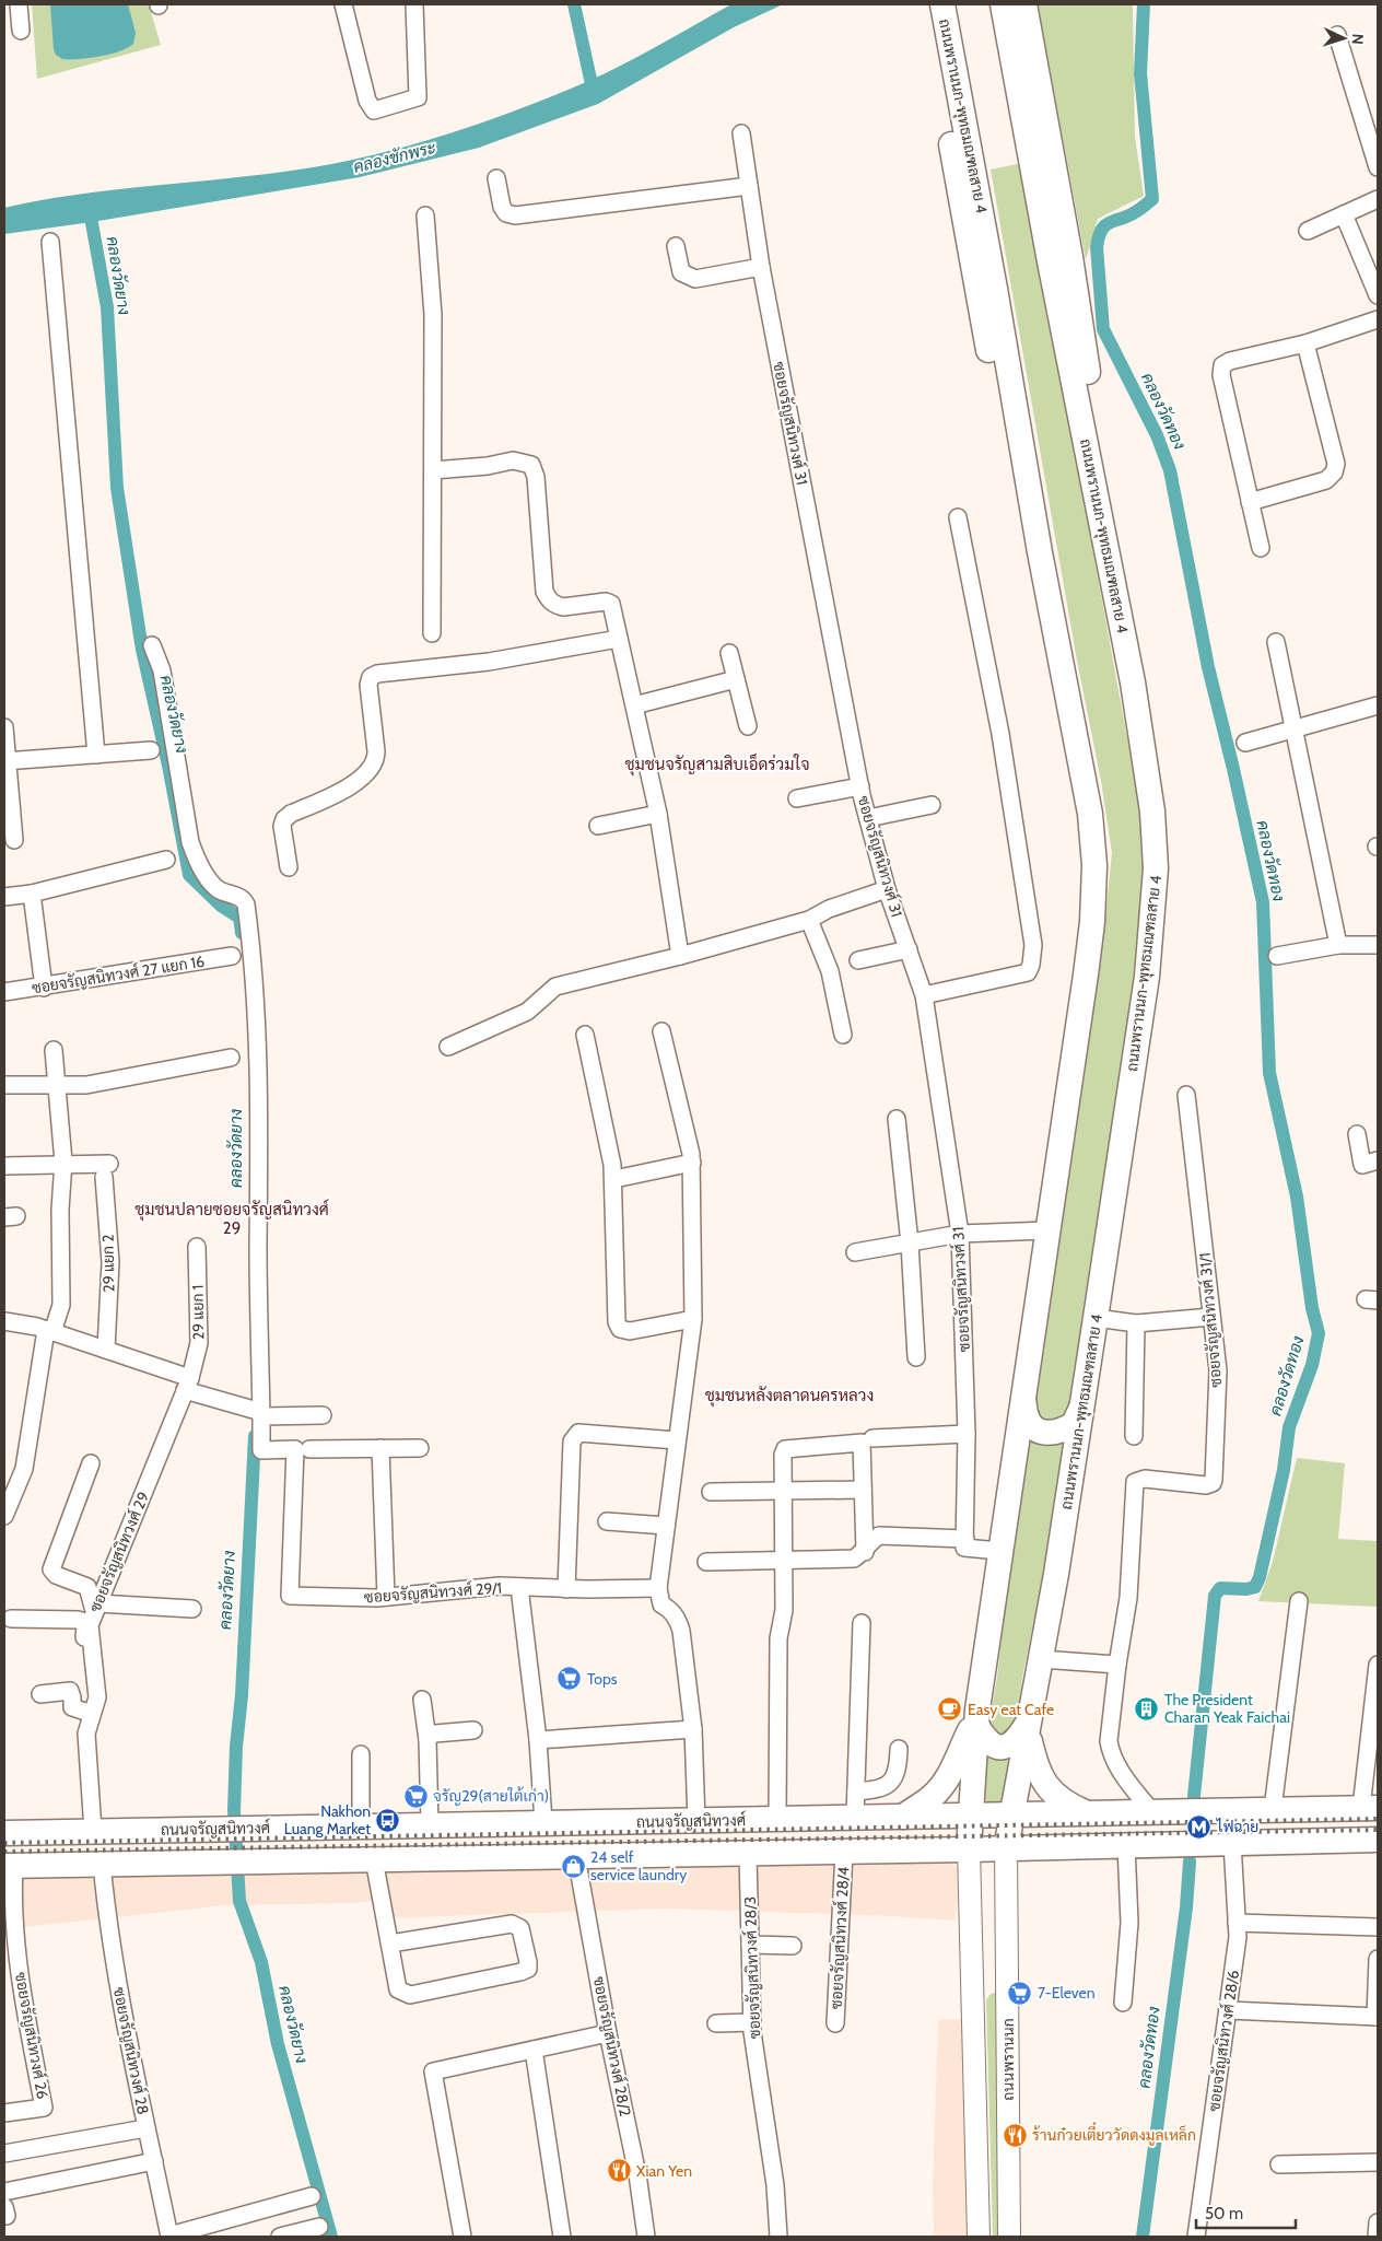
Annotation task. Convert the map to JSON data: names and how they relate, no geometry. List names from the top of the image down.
{
  "streets": {
    "main road": ["ถนนพรานนก-พุทธมณฑลสาย 4", "ถนนจรัญสนิทวงศ์", "ถนนพรานนก"],
    "street": [
      "ซอยจรัญสนิทวงศ์ 31",
      "ซอยจรัญสนิทวงศ์ 27 แยก 16",
      "29 แยก 2",
      "29 แยก 1",
      "ซอยจรัญสนิทวงศ์ 31/1",
      "ซอยจรัญสนิทวงศ์ 29",
      "ซอยจรัญสนิทวงศ์ 29/1",
      "ซอยจรัญสนิทวงศ์ 28/4",
      "ซอยจรัญสนิทวงศ์ 28/3",
      "ซอยจรัญสนิทวงศ์ 26",
      "ซอยจรัญสนิทวงศ์ 28/6",
      "ซอยจรัญสนิทวงศ์ 28/2",
      "ซอยจรัญสนิทวงศ์ 28"
    ]
  },
  "crossings": [
    ["ถนนพรานนก-พุทธมณฑลสาย 4", "ถนนจรัญสนิทวงศ์"],
    ["ถนนพรานนก-พุทธมณฑลสาย 4", "ถนนพรานนก"],
    ["29 แยก 1", "ซอยจรัญสนิทวงศ์ 29"],
    ["ซอยจรัญสนิทวงศ์ 31/1", "ถนนจรัญสนิทวงศ์"],
    ["ซอยจรัญสนิทวงศ์ 29", "ถนนจรัญสนิทวงศ์"],
    ["ซอยจรัญสนิทวงศ์ 29/1", "ถนนจรัญสนิทวงศ์"],
    ["ถนนจรัญสนิทวงศ์", "ซอยจรัญสนิทวงศ์ 28/4"],
    ["ถนนจรัญสนิทวงศ์", "ซอยจรัญสนิทวงศ์ 28/3"],
    ["ถนนจรัญสนิทวงศ์", "ซอยจรัญสนิทวงศ์ 26"],
    ["ถนนจรัญสนิทวงศ์", "ซอยจรัญสนิทวงศ์ 28/6"],
    ["ถนนจรัญสนิทวงศ์", "ซอยจรัญสนิทวงศ์ 28/2"],
    ["ถนนจรัญสนิทวงศ์", "ซอยจรัญสนิทวงศ์ 28"],
    ["ถนนจรัญสนิทวงศ์", "ถนนพรานนก"]
  ],
  "districts": ["ชุมชนจรัญสามสิบเอ็ดร่วมใจ", "ชุมชนปลายซอยจรัญสนิทวงศ์ 29", "ชุมชนหลังตลาดนครหลวง"],
  "water": ["คลองชักพระ", "คลองวัดยาง", "คลองวัดทอง"],
  "places": {
    "supermarket": ["Tops", "จรัญ29(สายใต้เก่า)", "7-Eleven"],
    "building": ["The President Charan Yeak Faichai"],
    "cafe": ["Easy eat Cafe"],
    "bus stop": ["Nakhon Luang Market"],
    "metro station": ["ไฟฉาย"],
    "shop": ["24 self service laundry"],
    "restaurant": ["ร้านก๋วยเตี๋ยววัดดงมูลเหล็ก", "Xian Yen"]
  },
  "scale_bar": "50 m",
  "north": "right"
}
